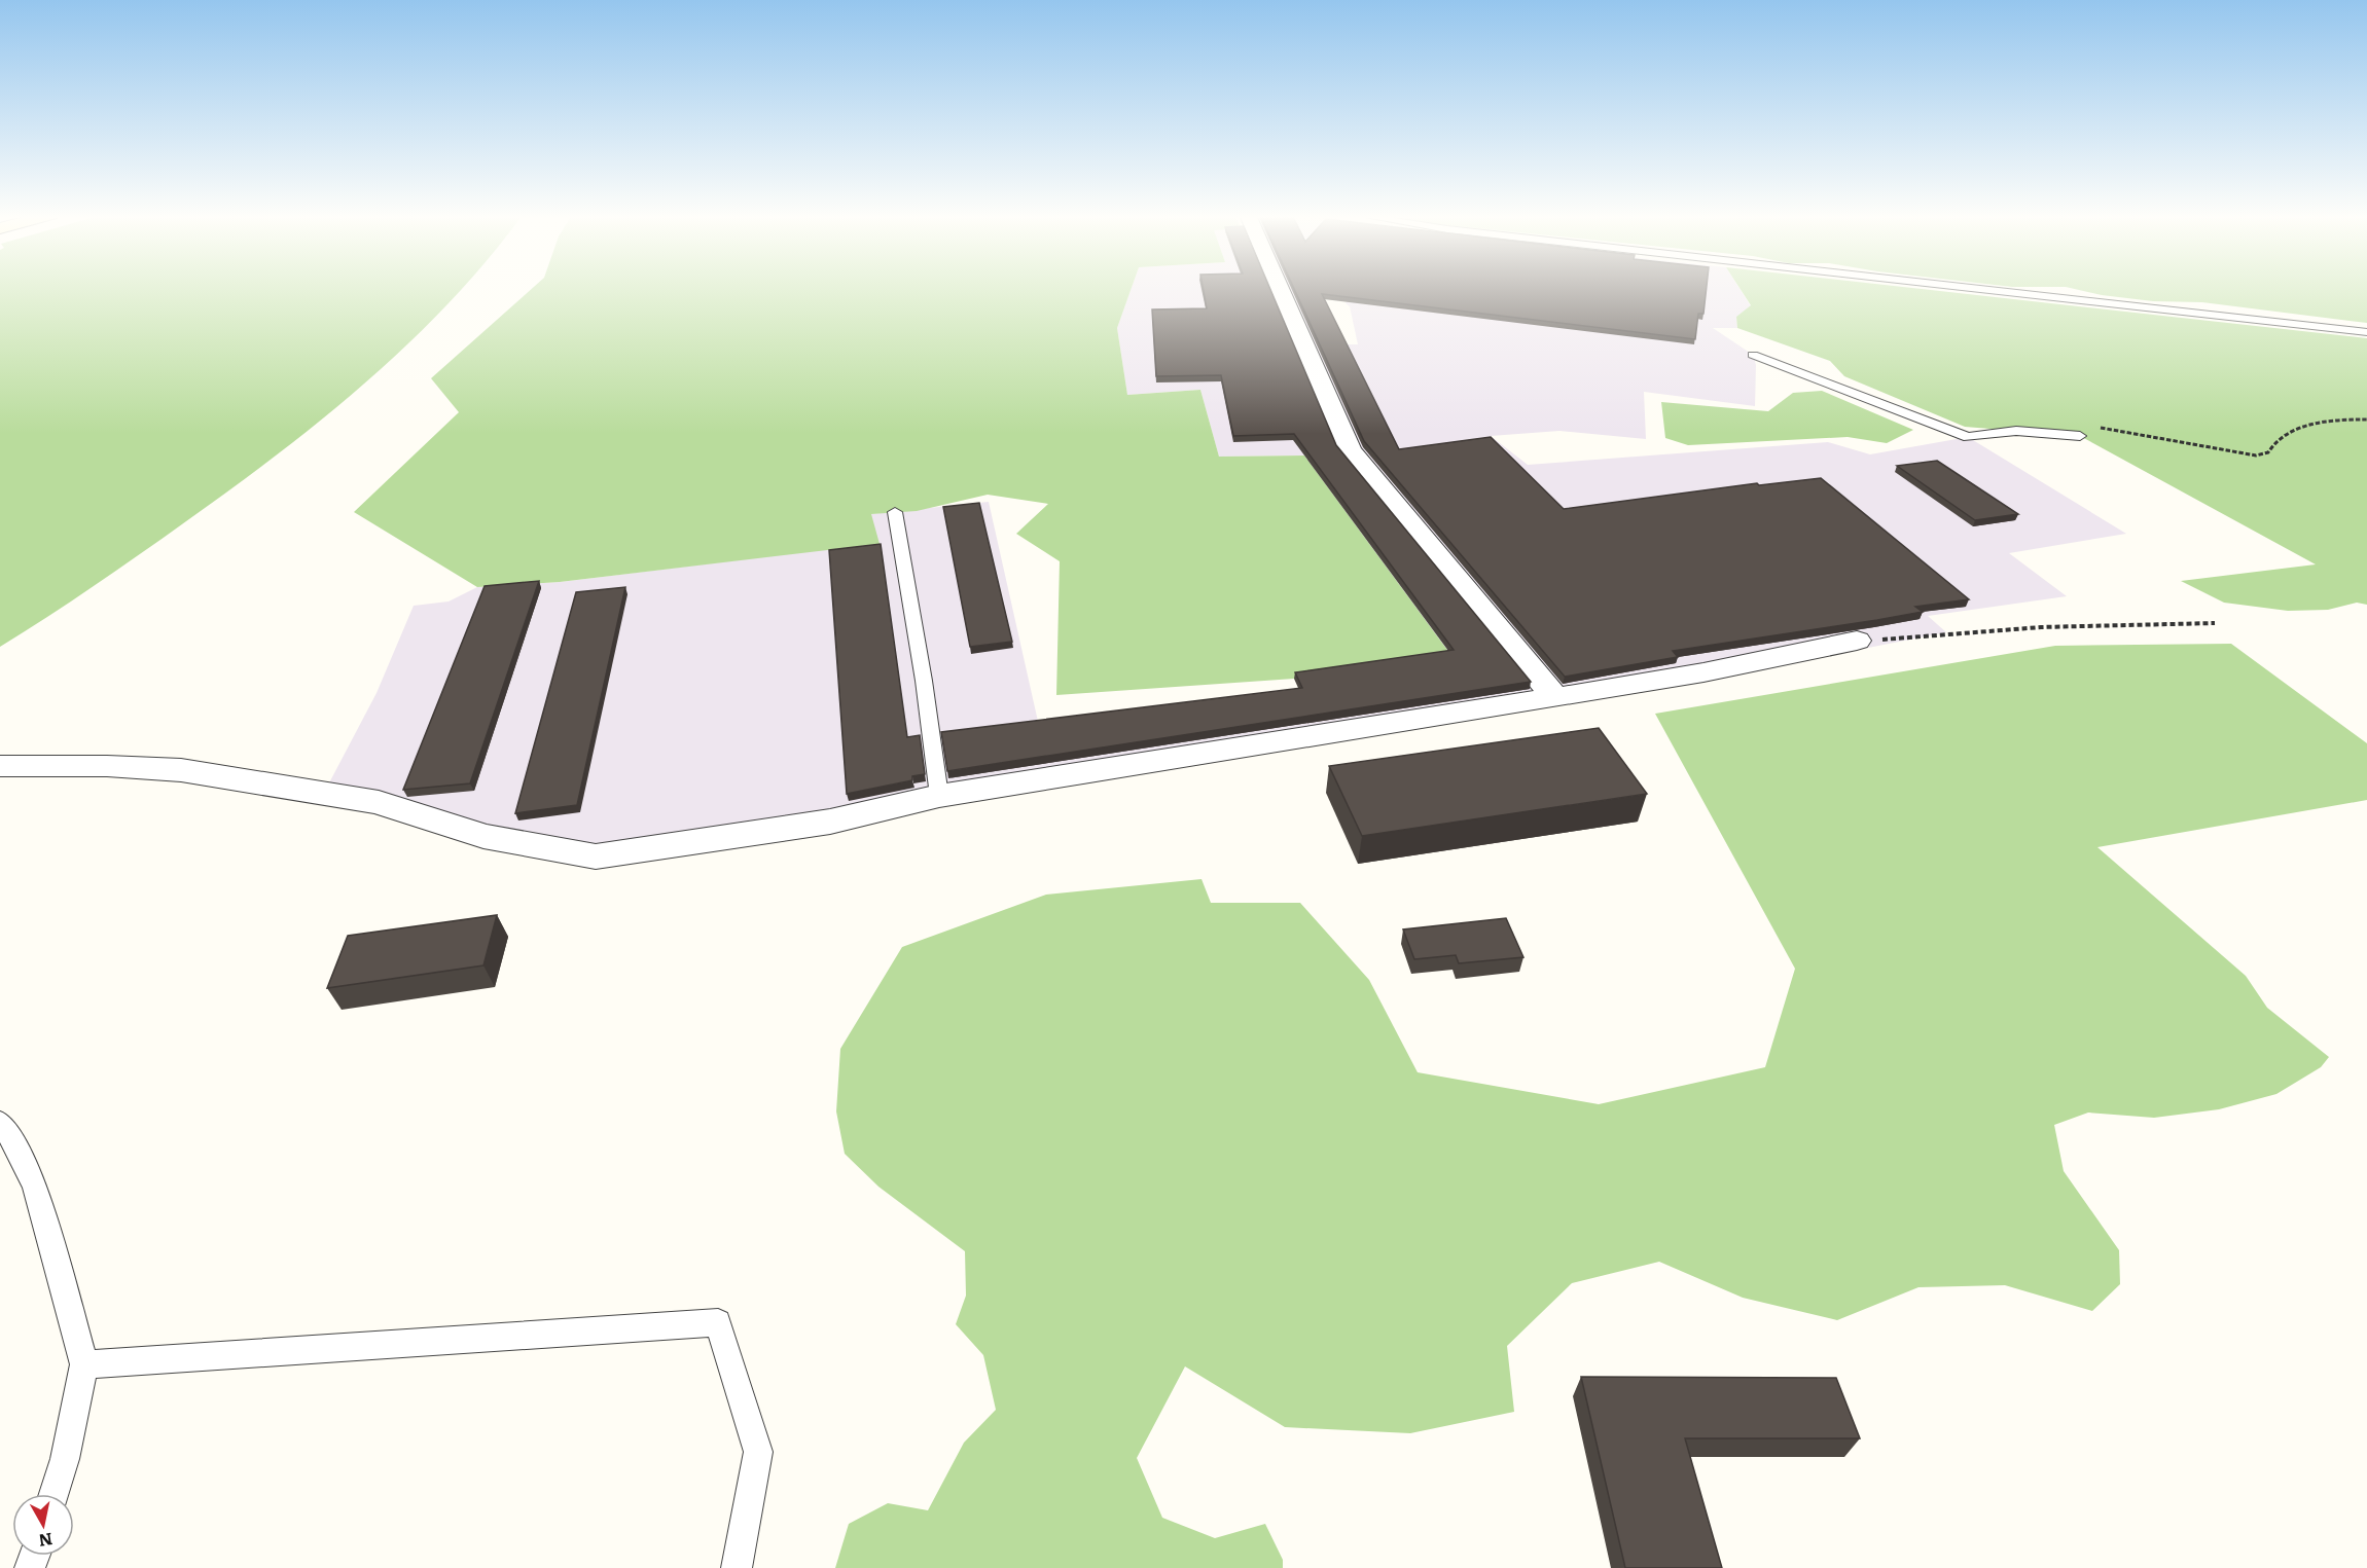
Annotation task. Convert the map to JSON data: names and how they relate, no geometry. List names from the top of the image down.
{
  "north": "bottom"
}
